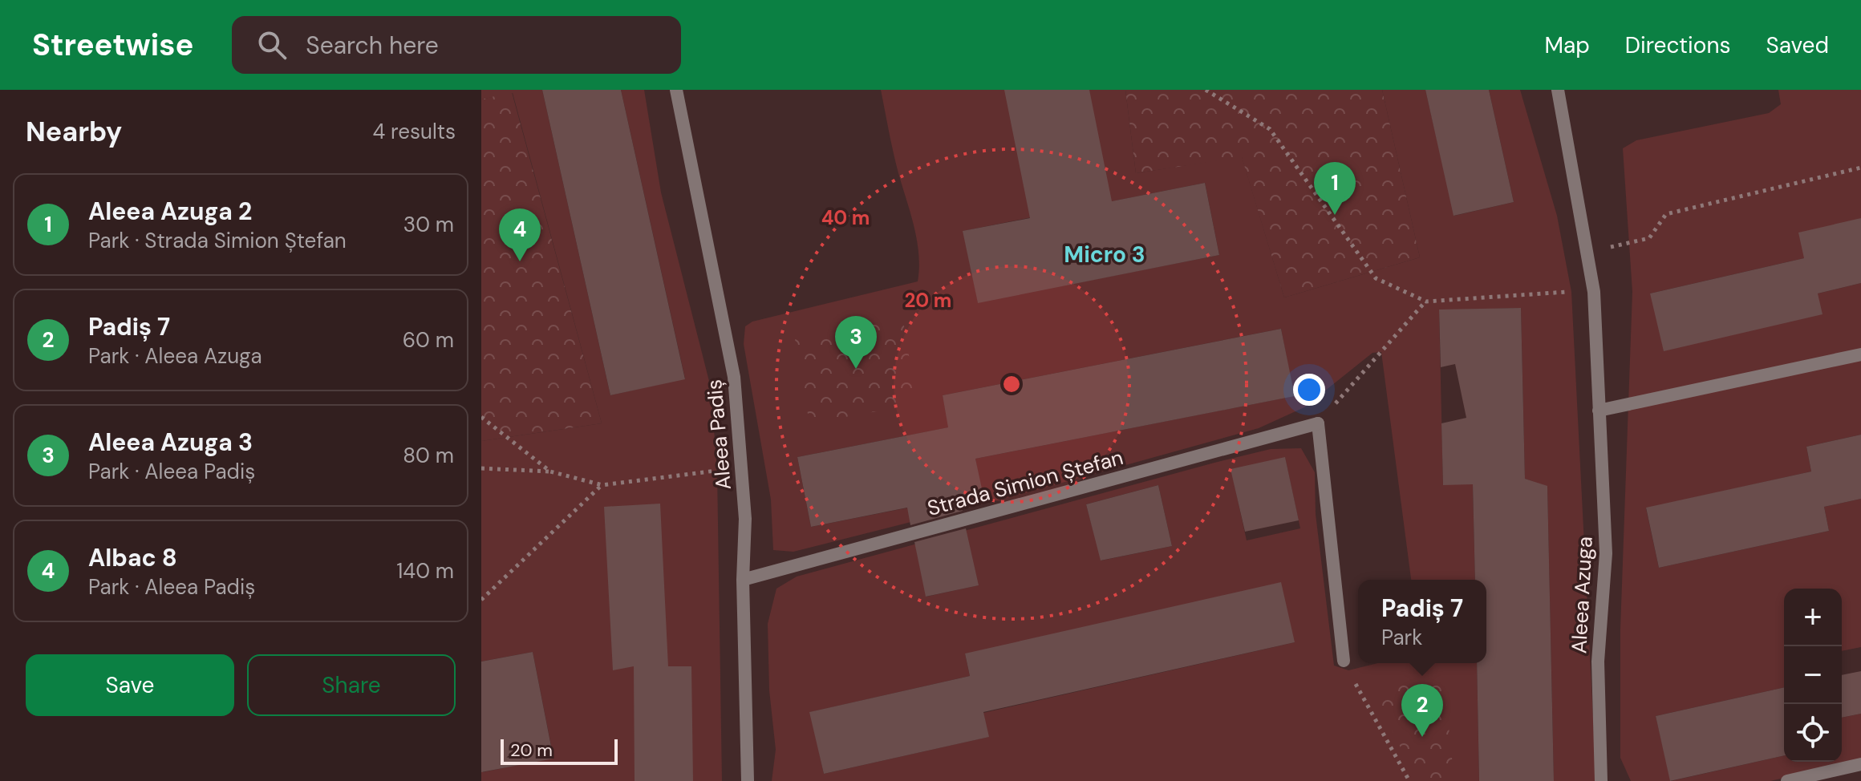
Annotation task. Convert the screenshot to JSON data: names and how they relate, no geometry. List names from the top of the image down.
{
  "streets": {
    "street": ["Aleea Padiș", "Strada Simion Ștefan", "Aleea Azuga"]
  },
  "crossings": [
    ["Aleea Padiș", "Strada Simion Ștefan"]
  ],
  "districts": ["Micro 3"],
  "scale_bar": "20 m",
  "page": {
    "header": "Streetwise",
    "search": "Search here",
    "nav": ["Map", "Directions", "Saved"],
    "heading": ["Nearby", "4 results"],
    "pins": [
      "1",
      "4",
      "3",
      "2"
    ],
    "list": [
      {
        "mark": "1",
        "name": "Aleea Azuga 2",
        "note": "Park · Strada Simion Ștefan",
        "value": "30 m"
      },
      {
        "mark": "2",
        "name": "Padiș 7",
        "note": "Park · Aleea Azuga",
        "value": "60 m"
      },
      {
        "mark": "3",
        "name": "Aleea Azuga 3",
        "note": "Park · Aleea Padiș",
        "value": "80 m"
      },
      {
        "mark": "4",
        "name": "Albac 8",
        "note": "Park · Aleea Padiș",
        "value": "140 m"
      }
    ],
    "popup": ["Padiș 7", "Park"],
    "map_buttons": ["+", "−"],
    "buttons": ["Save", "Share"],
    "scale": "20 m"
  },
  "rings": ["40 m", "20 m"]
}
